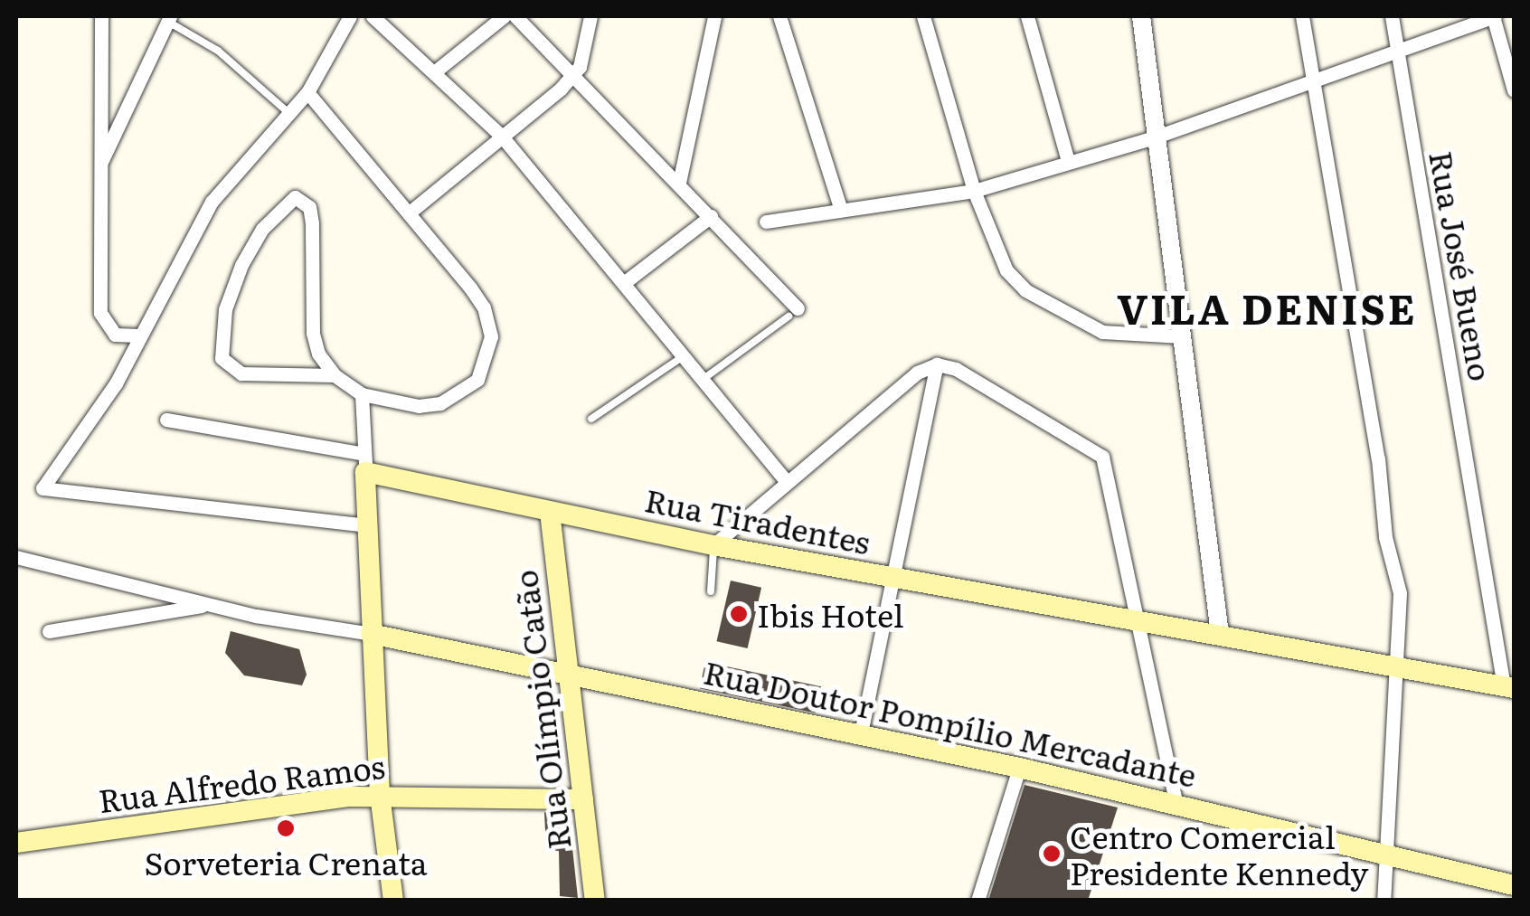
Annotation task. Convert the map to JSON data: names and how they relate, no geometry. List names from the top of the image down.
{
  "streets": {
    "main road": [
      "Rua Tiradentes",
      "Rua Olímpio Catão",
      "Rua Doutor Pompílio Mercadante",
      "Rua Alfredo Ramos"
    ],
    "street": ["Rua José Bueno"]
  },
  "crossings": [
    ["Rua José Bueno", "Rua Tiradentes"],
    ["Rua Tiradentes", "Rua Olímpio Catão"],
    ["Rua Olímpio Catão", "Rua Doutor Pompílio Mercadante"],
    ["Rua Olímpio Catão", "Rua Alfredo Ramos"]
  ],
  "districts": ["VILA DENISE"],
  "places": ["Ibis Hotel", "Sorveteria Crenata", "Centro Comercial Presidente Kennedy"]
}
